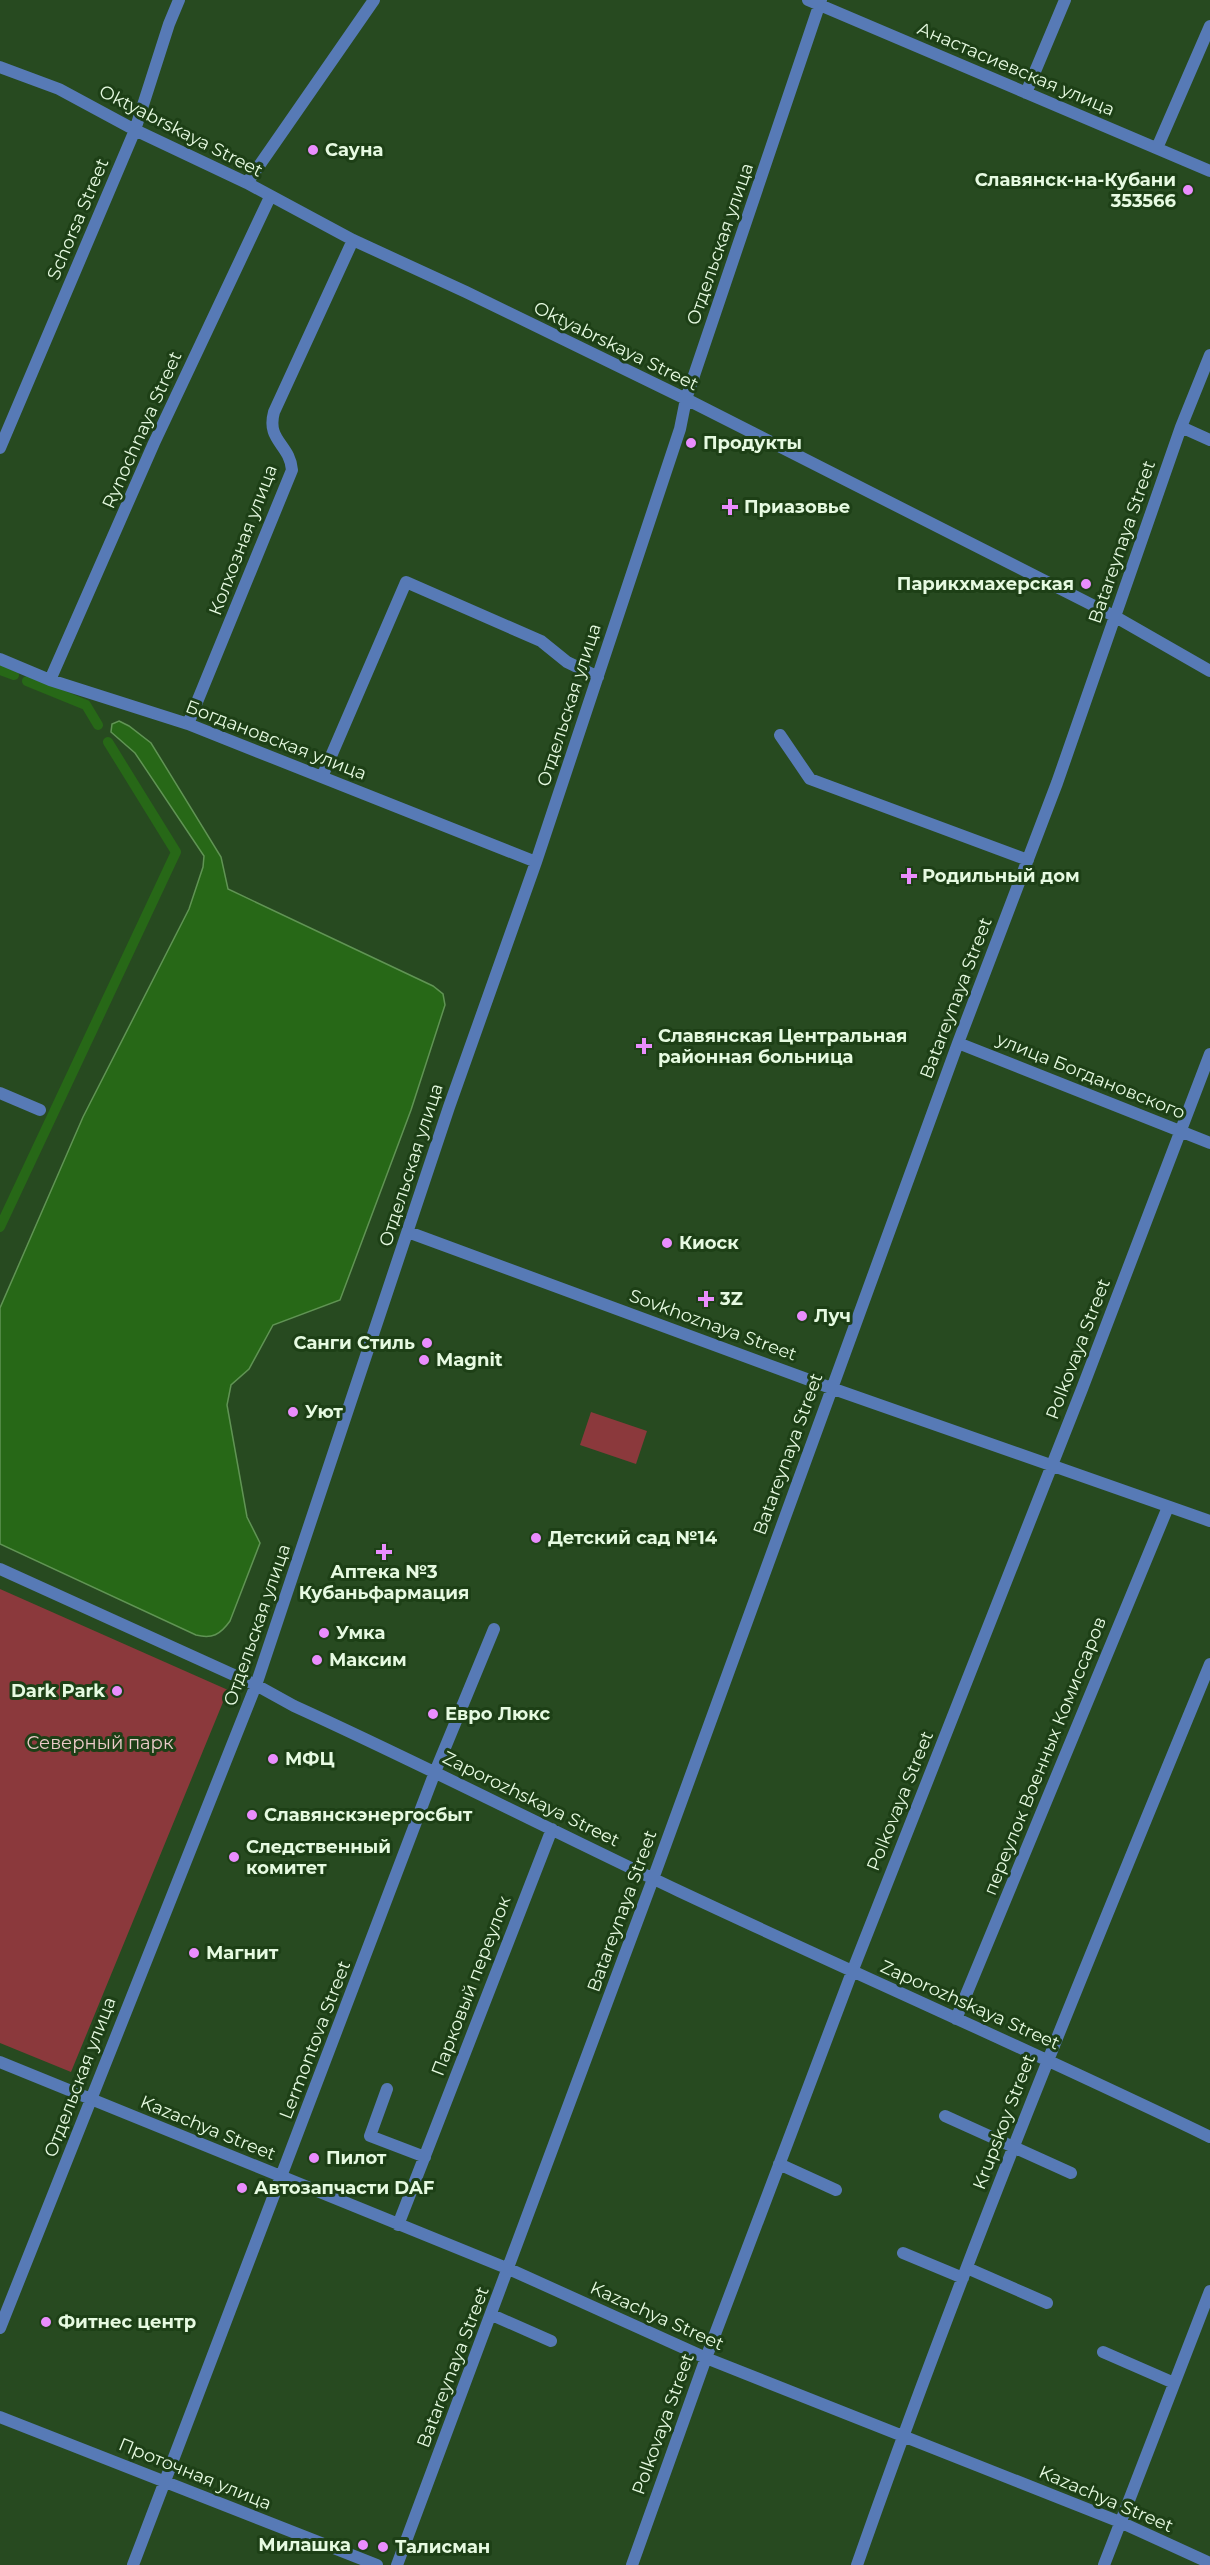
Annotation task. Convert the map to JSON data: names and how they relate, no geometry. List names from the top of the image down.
{
  "streets": {
    "street": [
      "Анастасиевская улица",
      "Oktyabrskaya Street",
      "Schorsa Street",
      "Отдельская улица",
      "Rynochnaya Street",
      "Колхозная улица",
      "Batareynaya Street",
      "Богдановская улица",
      "улица Богдановского",
      "Sovkhoznaya Street",
      "Polkovaya Street",
      "переулок Военных Комиссаров",
      "Zaporozhskaya Street",
      "Парковый переулок",
      "Lermontova Street",
      "Krupskoy Street",
      "Kazachya Street",
      "Проточная улица"
    ]
  },
  "crossings": [
    ["Анастасиевская улица", "Отдельская улица"],
    ["Oktyabrskaya Street", "Schorsa Street"],
    ["Oktyabrskaya Street", "Отдельская улица"],
    ["Oktyabrskaya Street", "Rynochnaya Street"],
    ["Oktyabrskaya Street", "Колхозная улица"],
    ["Oktyabrskaya Street", "Batareynaya Street"],
    ["Отдельская улица", "Богдановская улица"],
    ["Отдельская улица", "Sovkhoznaya Street"],
    ["Отдельская улица", "Zaporozhskaya Street"],
    ["Отдельская улица", "Kazachya Street"],
    ["Rynochnaya Street", "Богдановская улица"],
    ["Колхозная улица", "Богдановская улица"],
    ["Batareynaya Street", "улица Богдановского"],
    ["Batareynaya Street", "Sovkhoznaya Street"],
    ["Batareynaya Street", "Zaporozhskaya Street"],
    ["Batareynaya Street", "Kazachya Street"],
    ["улица Богдановского", "Polkovaya Street"],
    ["Sovkhoznaya Street", "Polkovaya Street"],
    ["Sovkhoznaya Street", "переулок Военных Комиссаров"],
    ["Polkovaya Street", "Zaporozhskaya Street"],
    ["Polkovaya Street", "Kazachya Street"],
    ["переулок Военных Комиссаров", "Zaporozhskaya Street"],
    ["Zaporozhskaya Street", "Парковый переулок"],
    ["Zaporozhskaya Street", "Lermontova Street"],
    ["Zaporozhskaya Street", "Krupskoy Street"],
    ["Парковый переулок", "Kazachya Street"],
    ["Lermontova Street", "Kazachya Street"],
    ["Lermontova Street", "Проточная улица"],
    ["Krupskoy Street", "Kazachya Street"]
  ],
  "parks": ["Северный парк"],
  "places": {
    "other": [
      "Сауна",
      "Славянск-на-Кубани 353566",
      "Продукты",
      "Парикхмахерская",
      "Киоск",
      "Луч",
      "Санги Стиль",
      "Magnit",
      "Уют",
      "Детский сад №14",
      "Умка",
      "Максим",
      "Dark Park",
      "Евро Люкс",
      "МФЦ",
      "Славянскэнергосбыт",
      "Следственный комитет",
      "Магнит",
      "Пилот",
      "Автозапчасти DAF",
      "Фитнес центр",
      "Милашка",
      "Талисман"
    ],
    "health": [
      "Приазовье",
      "Родильный дом",
      "Славянская Центральная районная больница",
      "3Z",
      "Аптека №3 Кубаньфармация"
    ]
  }
}
